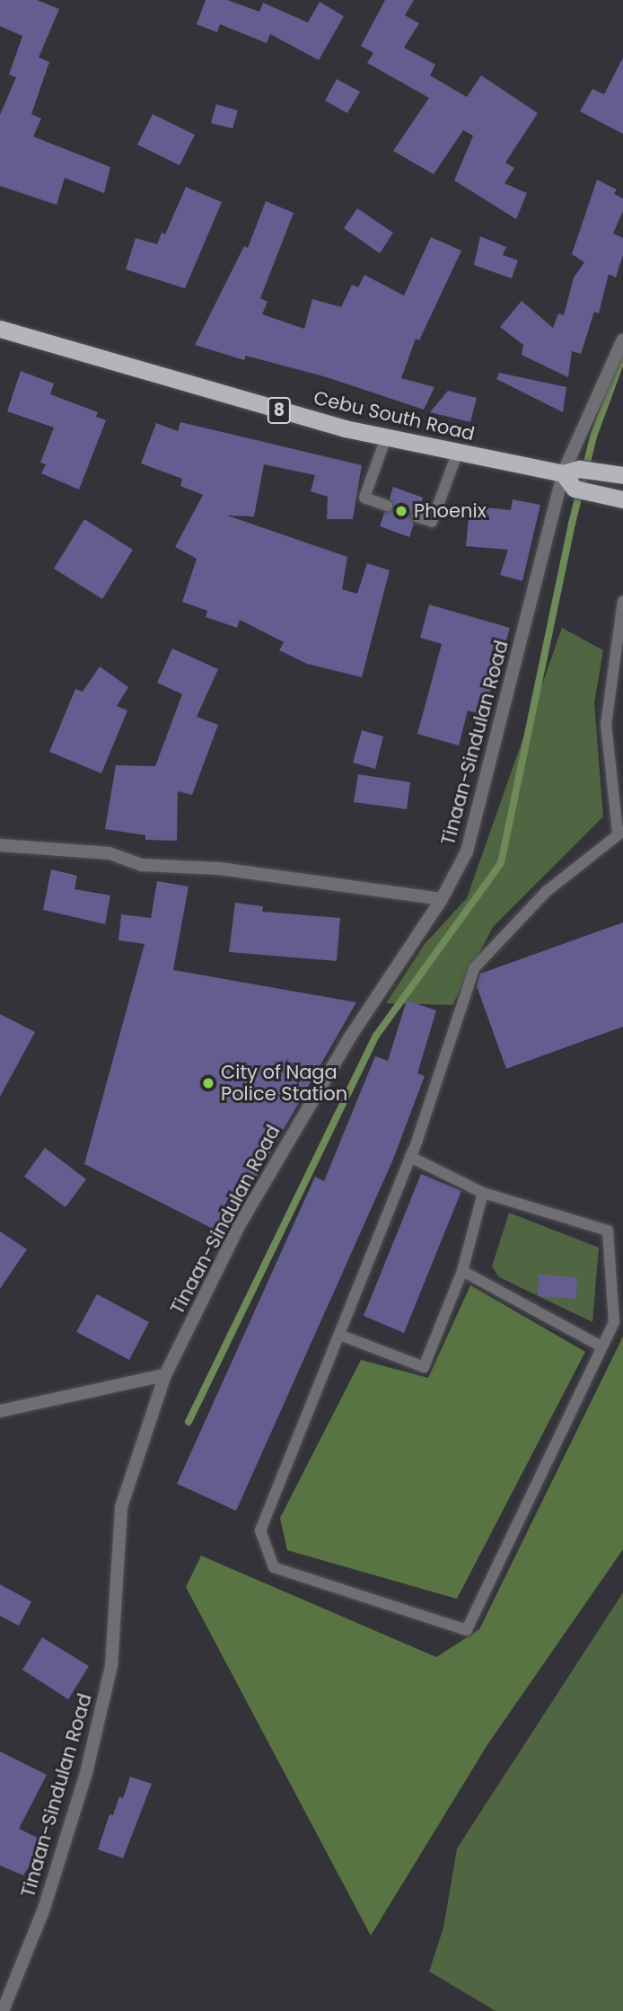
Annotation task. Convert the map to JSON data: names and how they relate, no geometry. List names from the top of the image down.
{
  "streets": {
    "highway": ["8", "Cebu South Road"],
    "street": ["Tinaan-Sindulan Road"]
  },
  "crossings": [
    ["8", "Cebu South Road"],
    ["8", "Tinaan-Sindulan Road"],
    ["Cebu South Road", "Tinaan-Sindulan Road"]
  ],
  "places": ["Phoenix", "City of Naga Police Station"]
}
